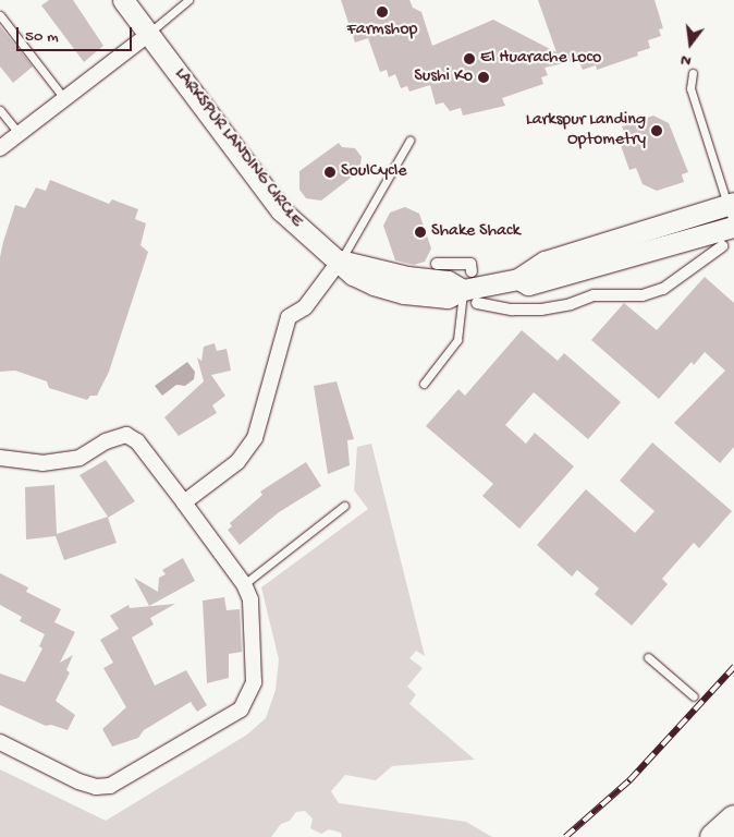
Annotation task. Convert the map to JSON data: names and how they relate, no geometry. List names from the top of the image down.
{
  "streets": {
    "main road": ["LARKSPUR LANDING CIRCLE"]
  },
  "places": [
    "Farmshop",
    "El Huarache Loco",
    "Sushi Ko",
    "Larkspur Landing Optometry",
    "SoulCycle",
    "Shake Shack"
  ],
  "scale_bar": "50 m",
  "north": "bottom"
}
